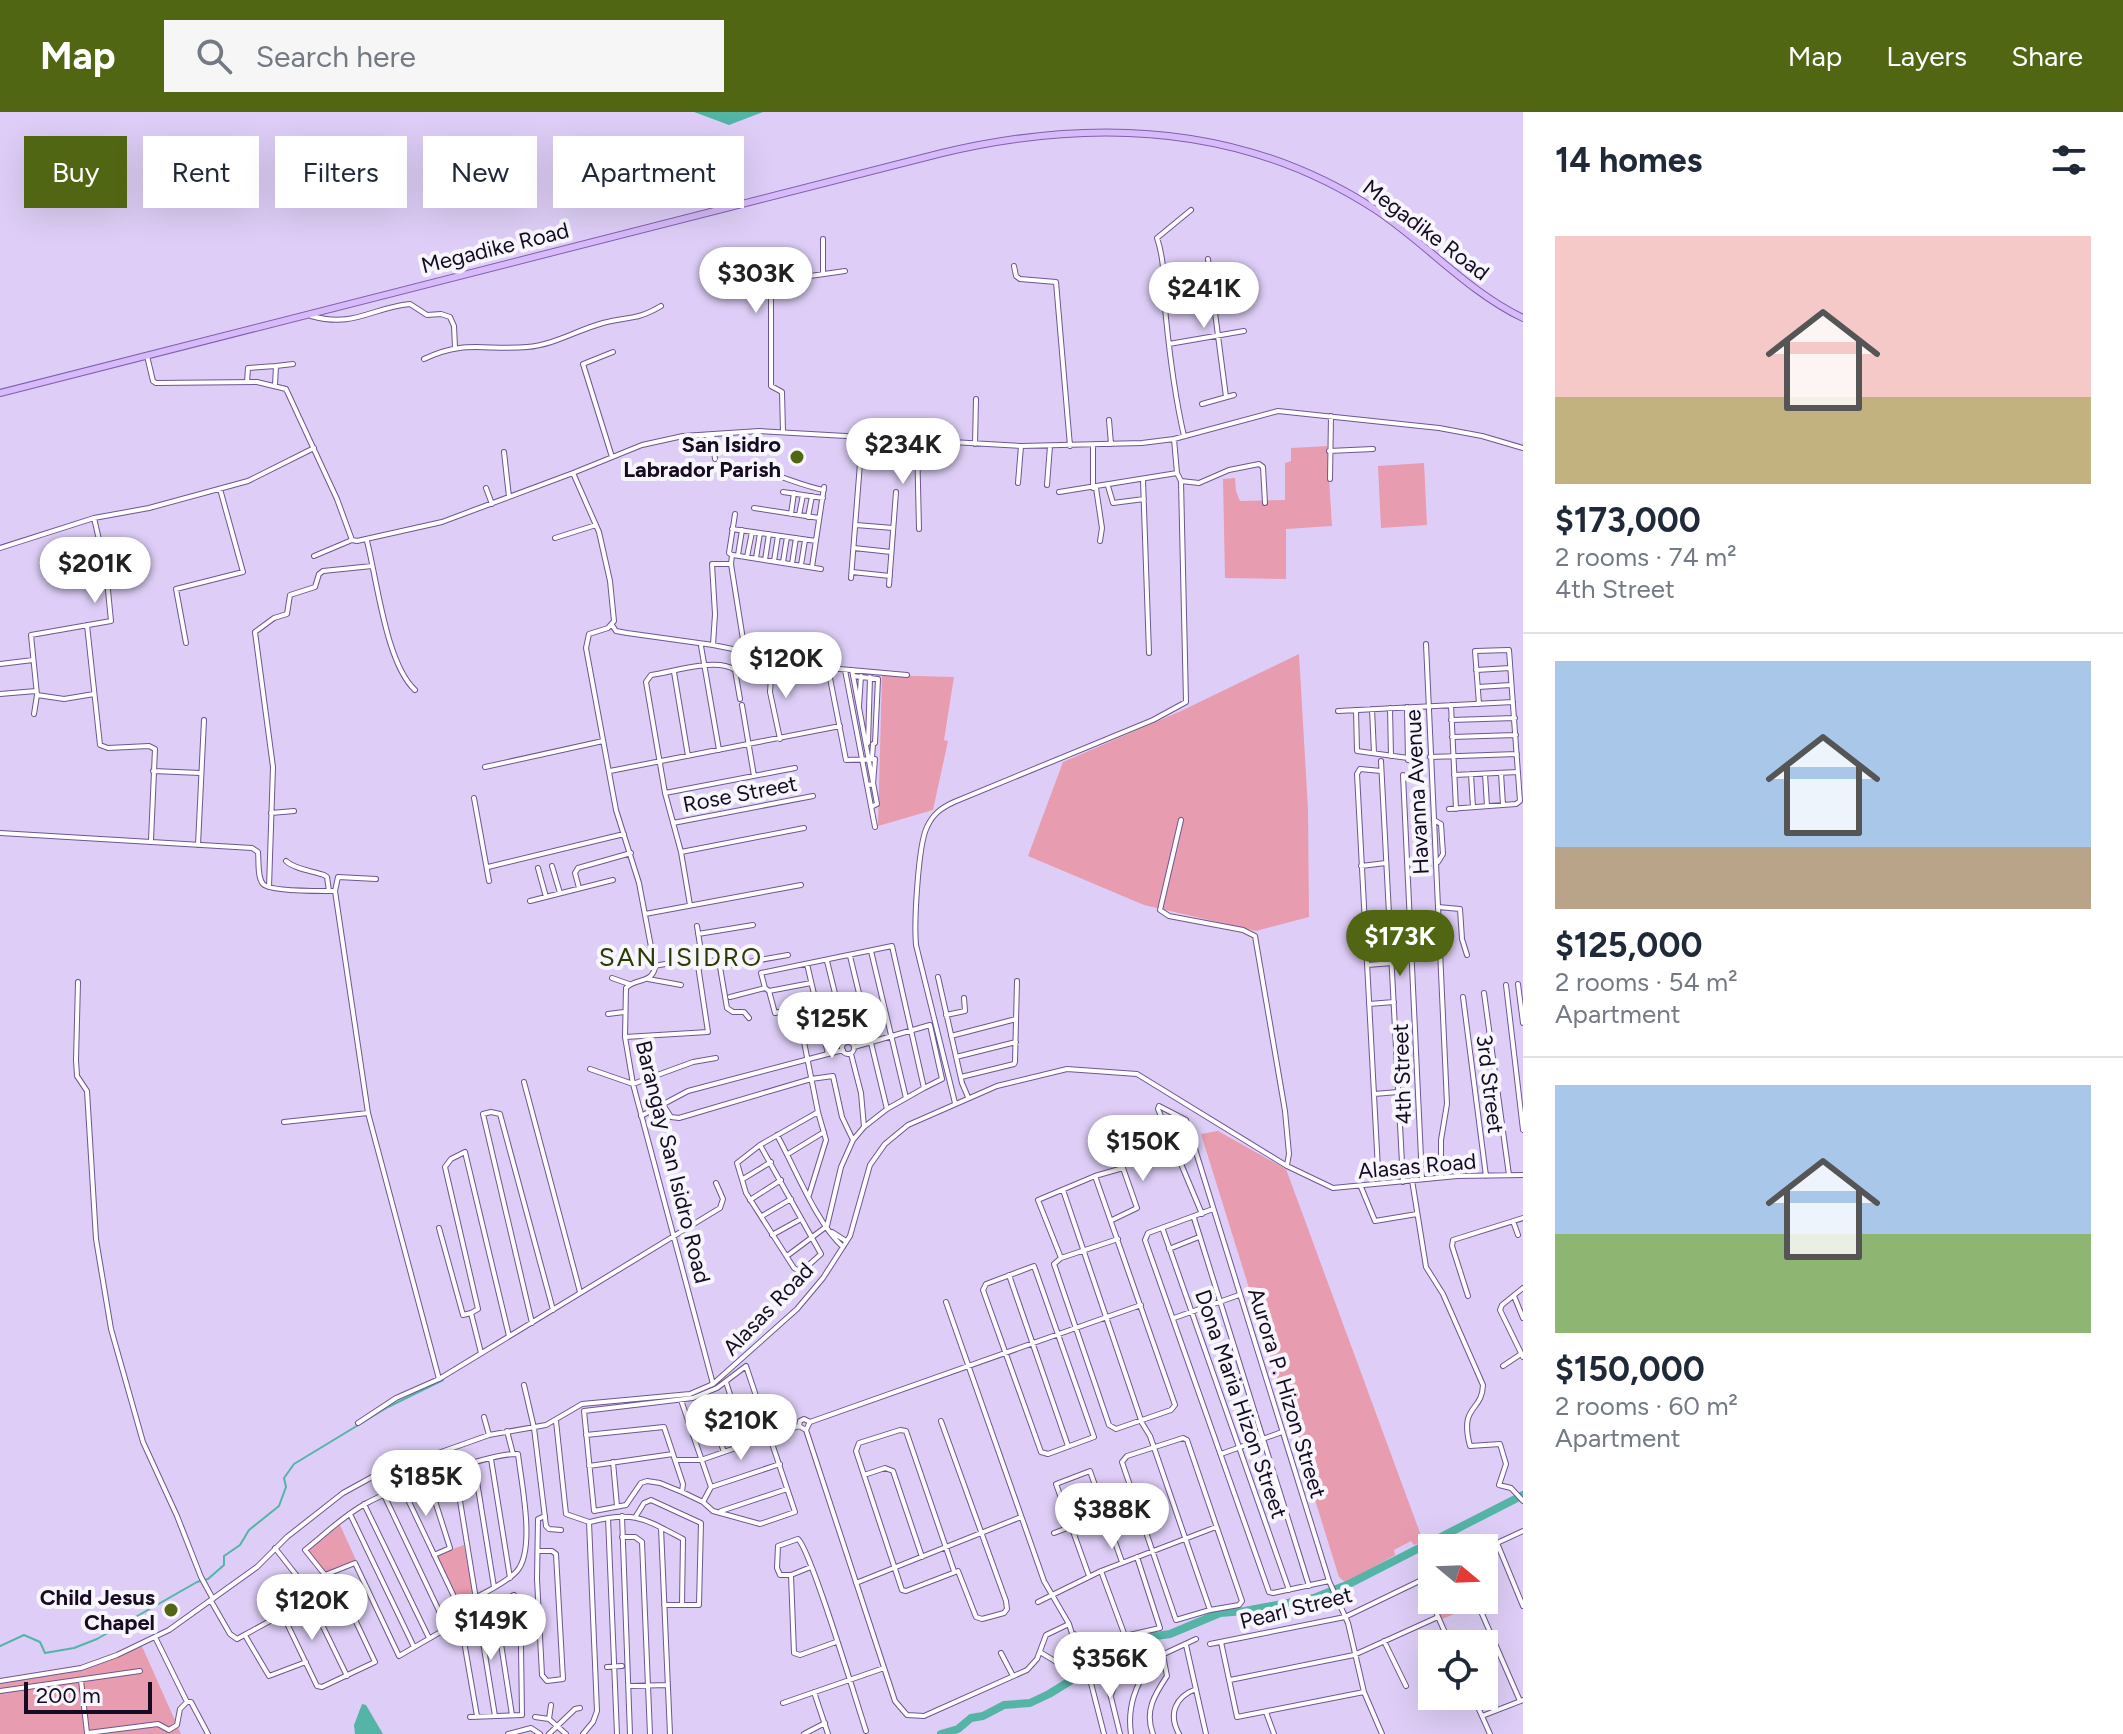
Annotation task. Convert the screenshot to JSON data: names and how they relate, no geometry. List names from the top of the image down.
{
  "streets": {
    "main road": ["Megadike Road"],
    "street": [
      "Havanna Avenue",
      "Rose Street",
      "4th Street",
      "3rd Street",
      "Barangay San Isidro Road",
      "Alasas Road",
      "Aurora P. Hizon Street",
      "Dona Maria Hizon Street",
      "Pearl Street"
    ]
  },
  "crossings": [
    ["Havanna Avenue", "Alasas Road"],
    ["4th Street", "Alasas Road"],
    ["3rd Street", "Alasas Road"],
    ["Barangay San Isidro Road", "Alasas Road"],
    ["Aurora P. Hizon Street", "Pearl Street"]
  ],
  "districts": ["SAN ISIDRO"],
  "places": ["San Isidro Labrador Parish", "Child Jesus Chapel"],
  "scale_bar": "200 m",
  "north": "right",
  "page": {
    "header": "Map",
    "search": "Search here",
    "nav": ["Map", "Layers", "Share"],
    "heading": "14 homes",
    "chip": [
      "Buy",
      "Rent",
      "Filters",
      "New",
      "Apartment"
    ],
    "list": [
      {
        "name": "$173,000",
        "note": "2 rooms · 74 m² · 4th Street"
      },
      {
        "name": "$125,000",
        "note": "2 rooms · 54 m² · Apartment"
      },
      {
        "name": "$150,000",
        "note": "2 rooms · 60 m² · Apartment"
      }
    ],
    "price": [
      "$303K",
      "$241K",
      "$234K",
      "$201K",
      "$120K",
      "$173K",
      "$125K",
      "$150K",
      "$210K",
      "$185K",
      "$388K",
      "$120K",
      "$149K",
      "$356K"
    ],
    "scale": "200 m"
  }
}
